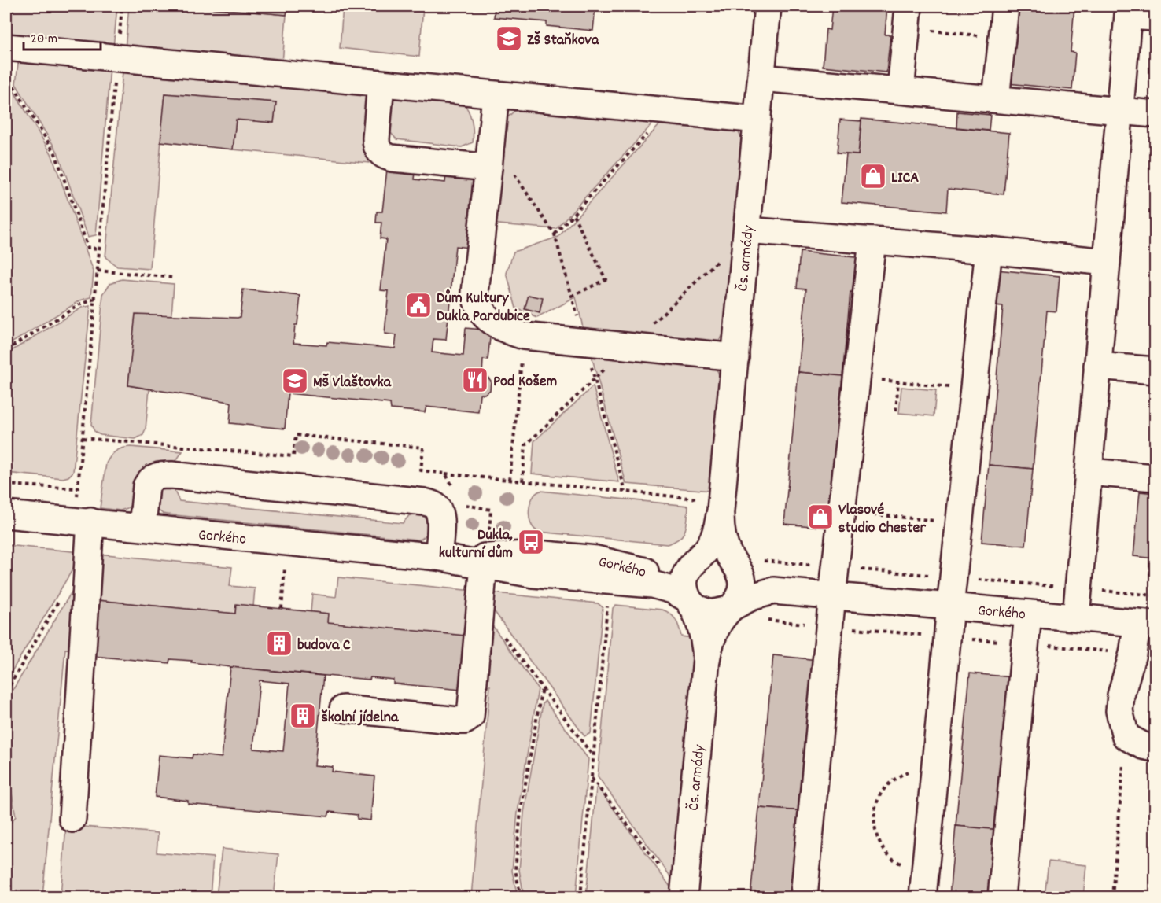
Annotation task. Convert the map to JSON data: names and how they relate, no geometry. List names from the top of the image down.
{
  "streets": {
    "street": ["Čs. armády", "Gorkého"]
  },
  "crossings": [
    ["Čs. armády", "Gorkého"]
  ],
  "places": {
    "school or university": ["ZŠ Staňkova", "MŠ Vlaštovka"],
    "shop": ["LICA", "Vlasové studio Chester"],
    "public building": ["Dům Kultury Dukla Pardubice"],
    "restaurant": ["Pod Košem"],
    "bus stop": ["Dukla, kulturní dům"],
    "building": ["budova C", "školní jídelna"]
  },
  "scale_bar": "20 m"
}
